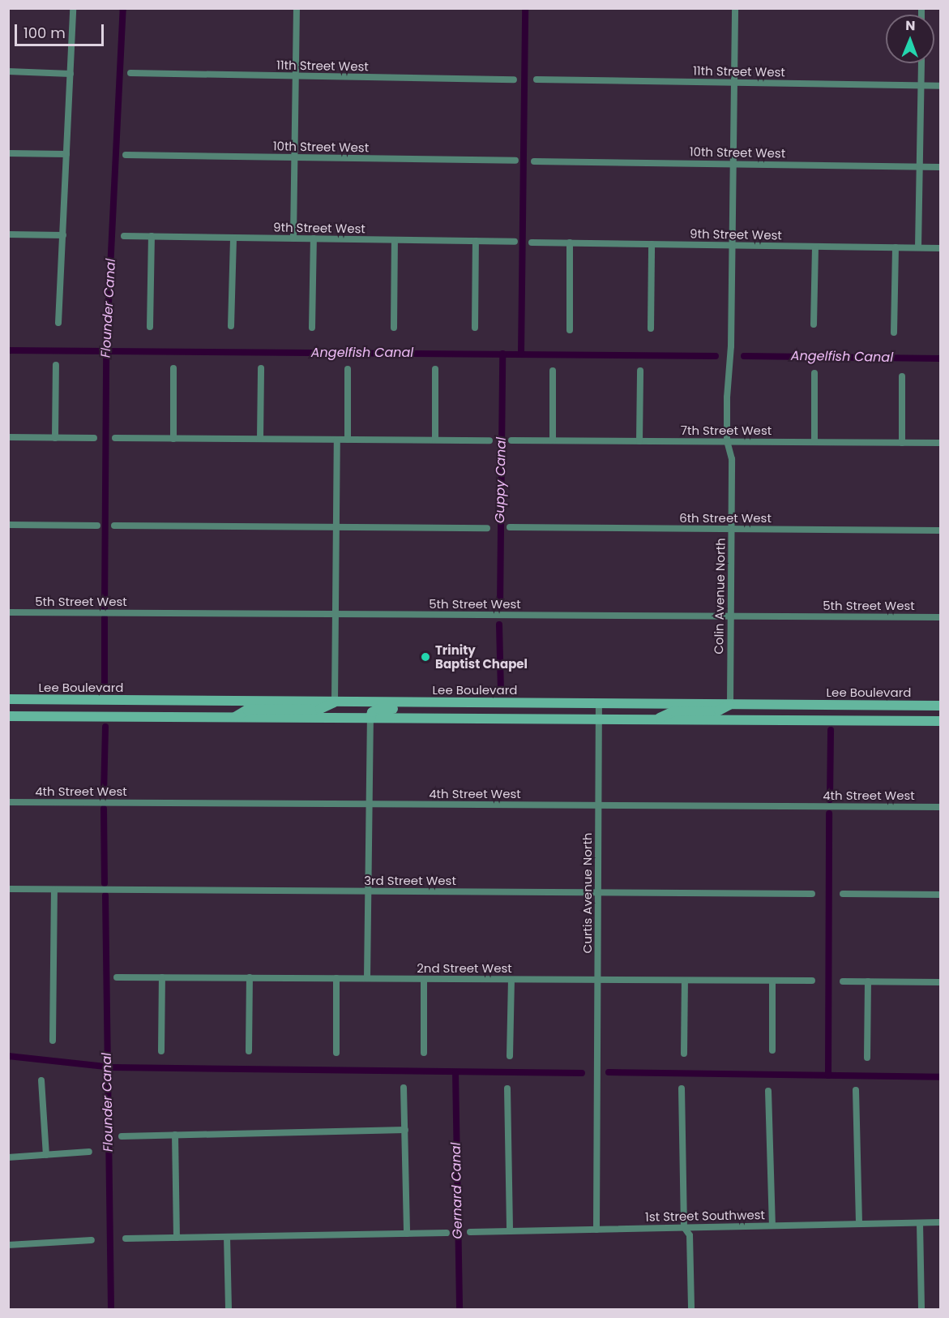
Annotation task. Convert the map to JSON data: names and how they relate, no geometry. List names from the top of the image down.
{
  "streets": {
    "main road": ["Lee Boulevard"],
    "street": [
      "11th Street West",
      "10th Street West",
      "9th Street West",
      "7th Street West",
      "6th Street West",
      "Colin Avenue North",
      "5th Street West",
      "4th Street West",
      "3rd Street West",
      "Curtis Avenue North",
      "2nd Street West",
      "1st Street Southwest"
    ]
  },
  "crossings": [
    ["11th Street West", "Colin Avenue North"],
    ["10th Street West", "Colin Avenue North"],
    ["9th Street West", "Colin Avenue North"],
    ["7th Street West", "Colin Avenue North"],
    ["6th Street West", "Colin Avenue North"],
    ["Colin Avenue North", "5th Street West"],
    ["Colin Avenue North", "Lee Boulevard"],
    ["Lee Boulevard", "Curtis Avenue North"],
    ["4th Street West", "Curtis Avenue North"],
    ["3rd Street West", "Curtis Avenue North"],
    ["Curtis Avenue North", "2nd Street West"],
    ["Curtis Avenue North", "1st Street Southwest"]
  ],
  "water": [
    "Flounder Canal",
    "Angelfish Canal",
    "Guppy Canal",
    "Gernard Canal"
  ],
  "places": ["Trinity Baptist Chapel"],
  "scale_bar": "100 m",
  "north": "top"
}
